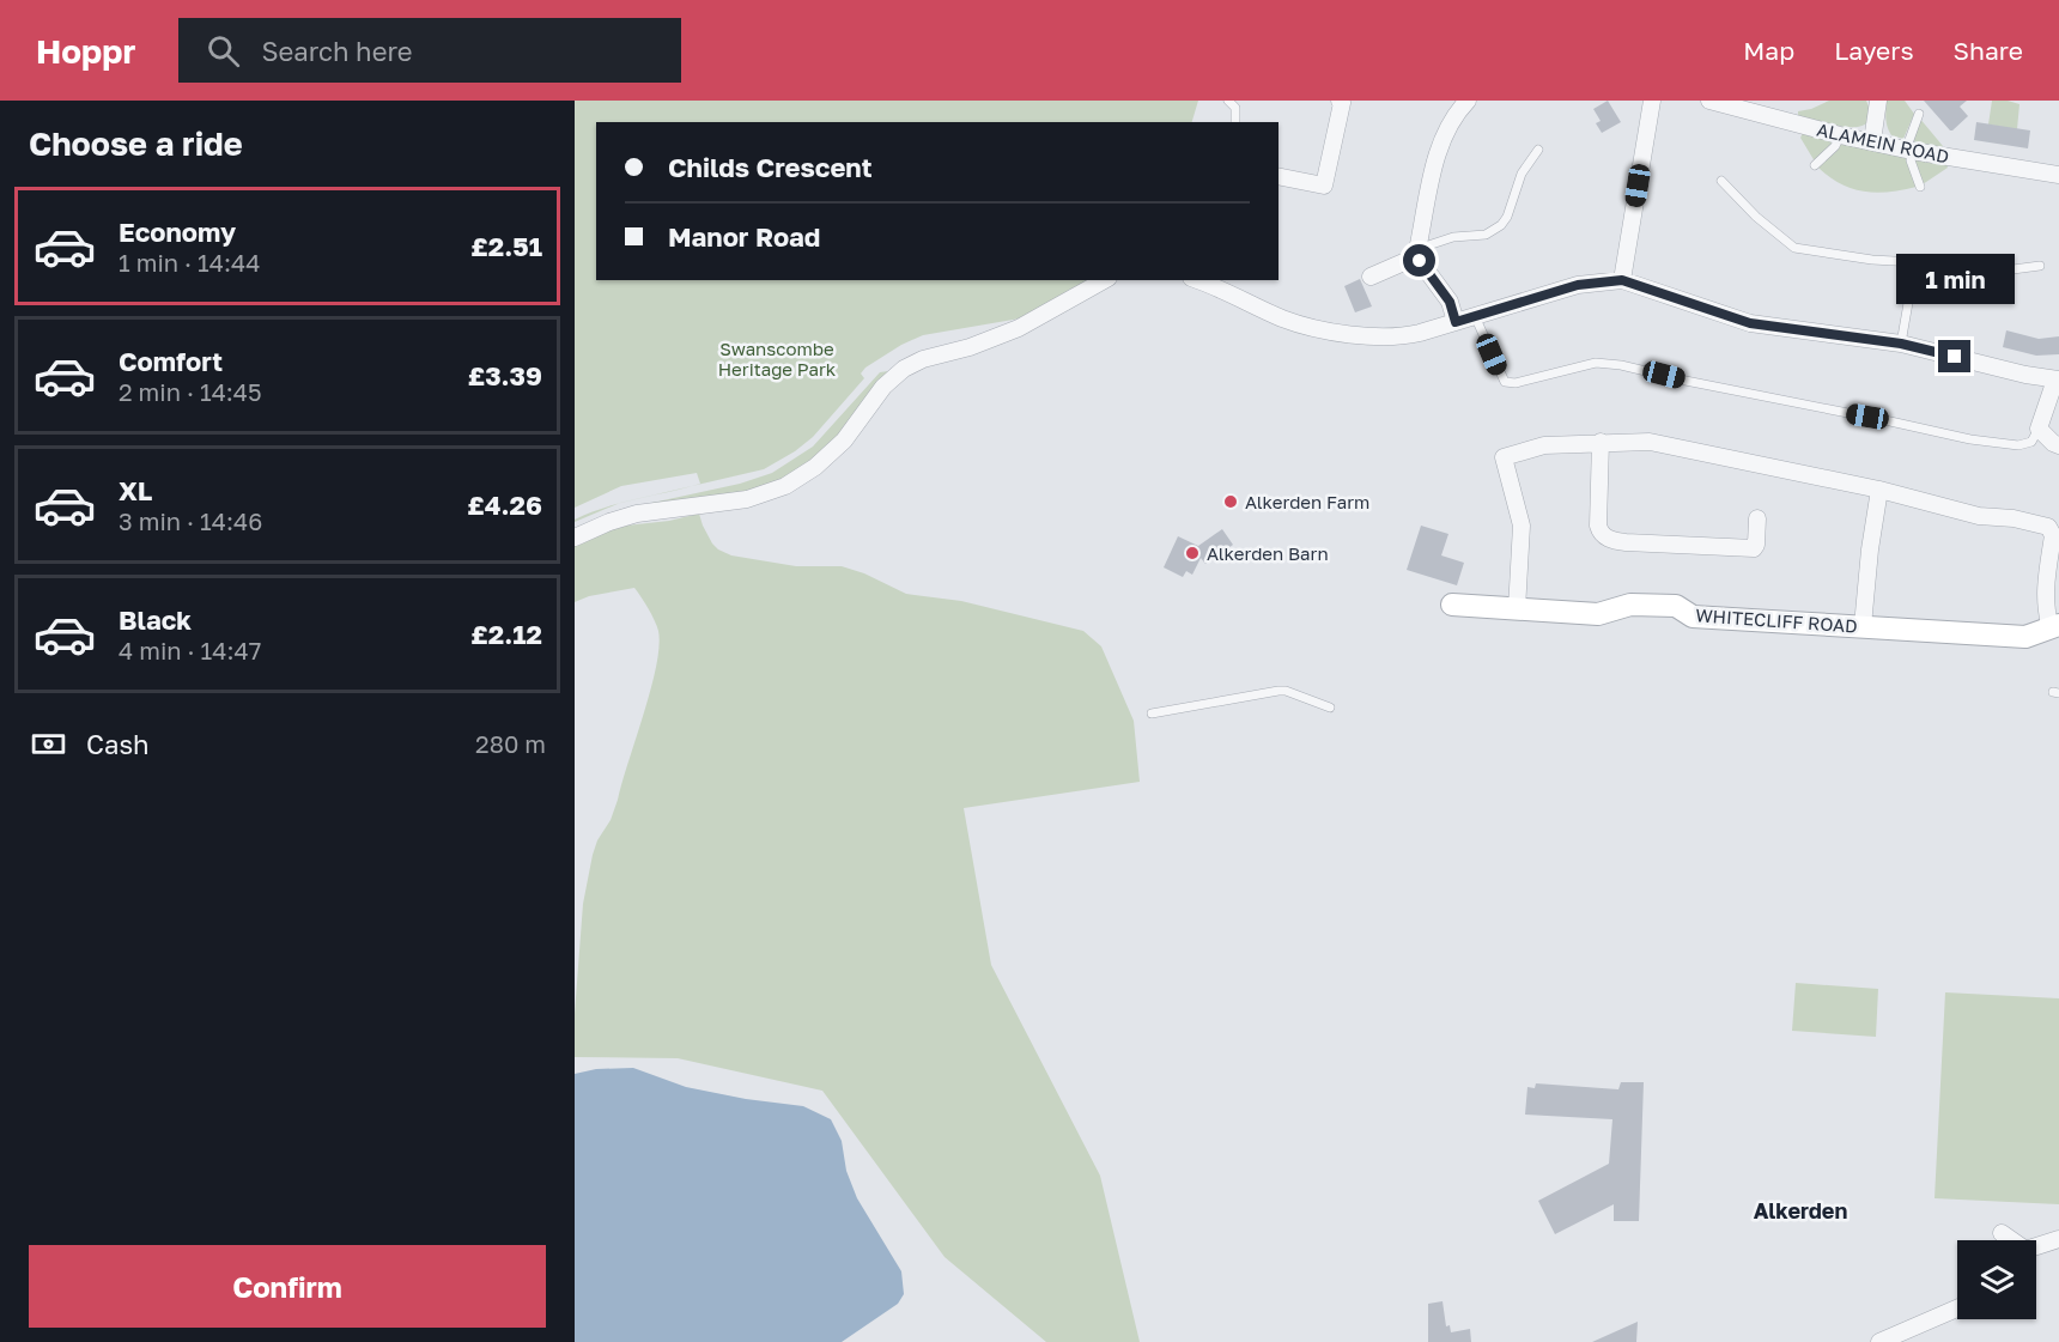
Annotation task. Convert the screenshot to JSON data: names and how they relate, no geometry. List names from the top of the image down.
{
  "streets": {
    "street": ["ALAMEIN ROAD", "WHITECLIFF ROAD"]
  },
  "districts": ["Alkerden"],
  "parks": ["Swanscombe Heritage Park"],
  "places": ["Alkerden Farm", "Alkerden Barn"],
  "page": {
    "header": "Hoppr",
    "search": "Search here",
    "nav": ["Map", "Layers", "Share"],
    "heading": "Choose a ride",
    "banner": ["Childs Crescent", "Manor Road"],
    "list": [
      {
        "name": "Economy",
        "note": "1 min · 14:44",
        "value": "£2.51"
      },
      {
        "name": "Comfort",
        "note": "2 min · 14:45",
        "value": "£3.39"
      },
      {
        "name": "XL",
        "note": "3 min · 14:46",
        "value": "£4.26"
      },
      {
        "name": "Black",
        "note": "4 min · 14:47",
        "value": "£2.12"
      }
    ],
    "bubble": "1 min",
    "pay": ["Cash", "280 m"],
    "buttons": "Confirm"
  }
}
